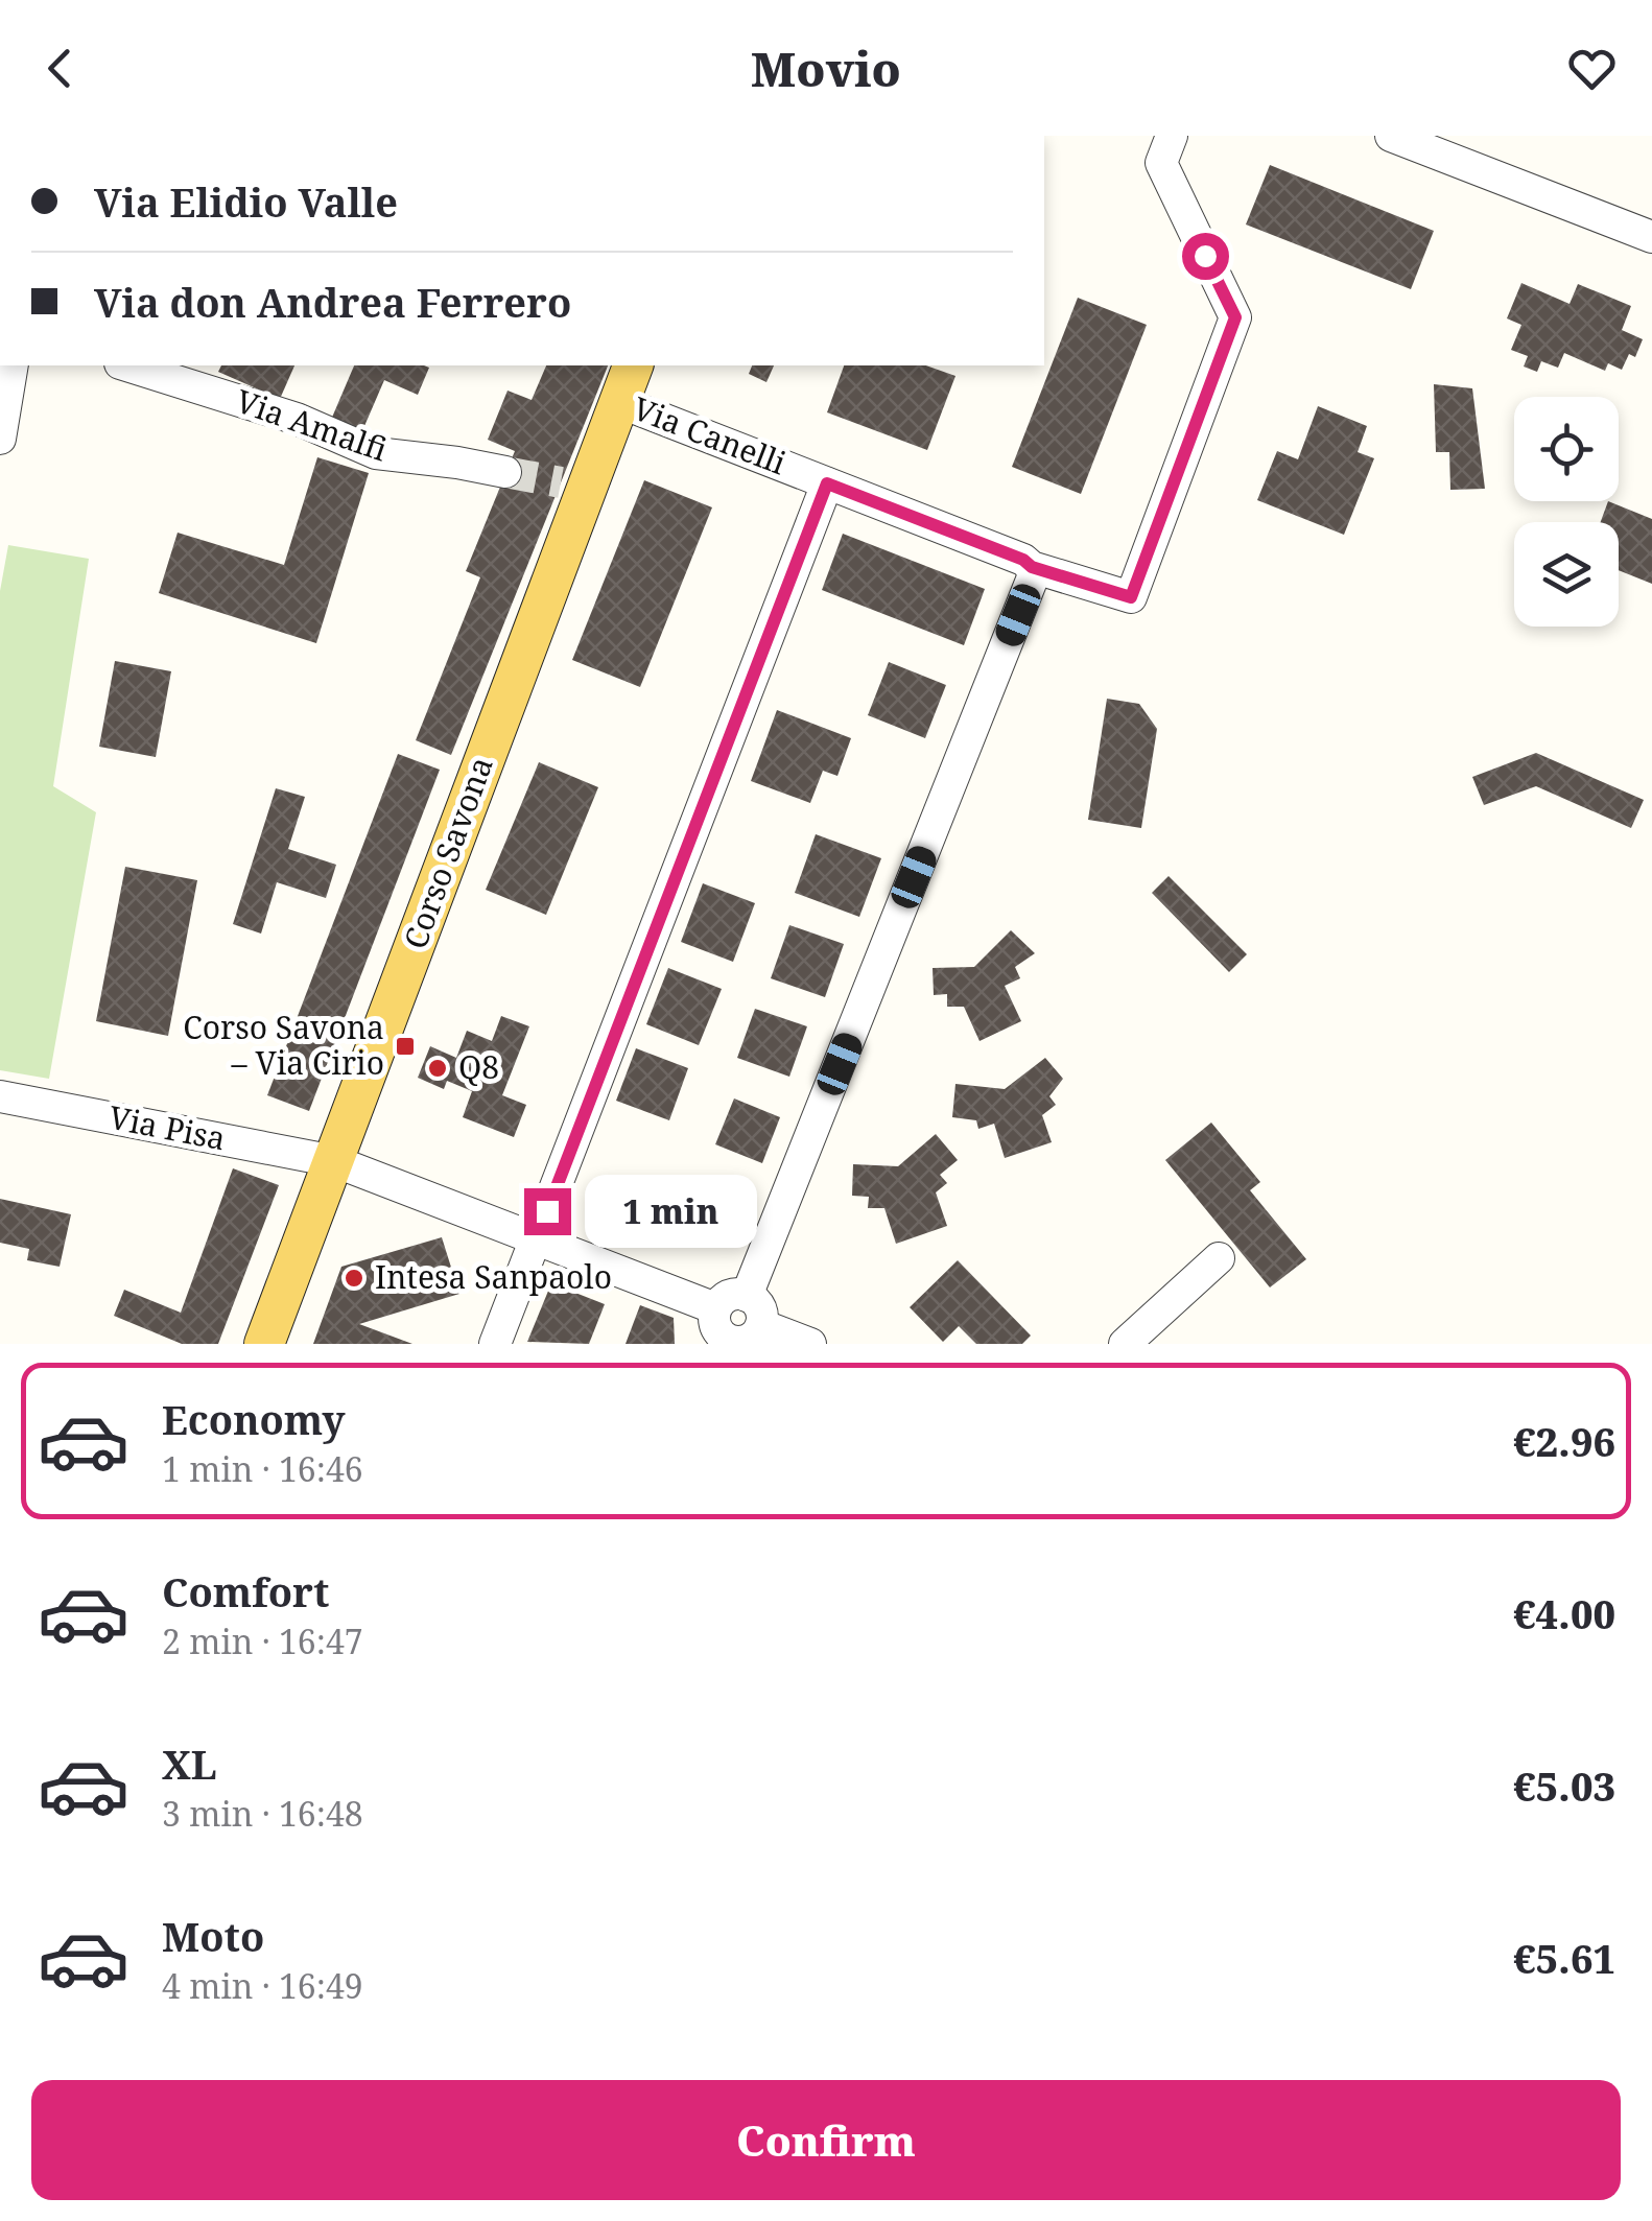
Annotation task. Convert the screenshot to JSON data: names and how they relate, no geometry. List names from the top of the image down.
{
  "streets": {
    "main road": ["Corso Savona"],
    "street": ["Via Amalfi", "Via Canelli", "Via Pisa"]
  },
  "crossings": [
    ["Via Canelli", "Corso Savona"],
    ["Corso Savona", "Via Pisa"]
  ],
  "places": {
    "transit": ["Corso Savona – Via Cirio"],
    "other": ["Q8", "Intesa Sanpaolo"]
  },
  "page": {
    "header": "Movio",
    "banner": ["Via Elidio Valle", "Via don Andrea Ferrero"],
    "bubble": "1 min",
    "list": [
      {
        "name": "Economy",
        "note": "1 min · 16:46",
        "value": "€2.96"
      },
      {
        "name": "Comfort",
        "note": "2 min · 16:47",
        "value": "€4.00"
      },
      {
        "name": "XL",
        "note": "3 min · 16:48",
        "value": "€5.03"
      },
      {
        "name": "Moto",
        "note": "4 min · 16:49",
        "value": "€5.61"
      }
    ],
    "buttons": "Confirm"
  }
}
